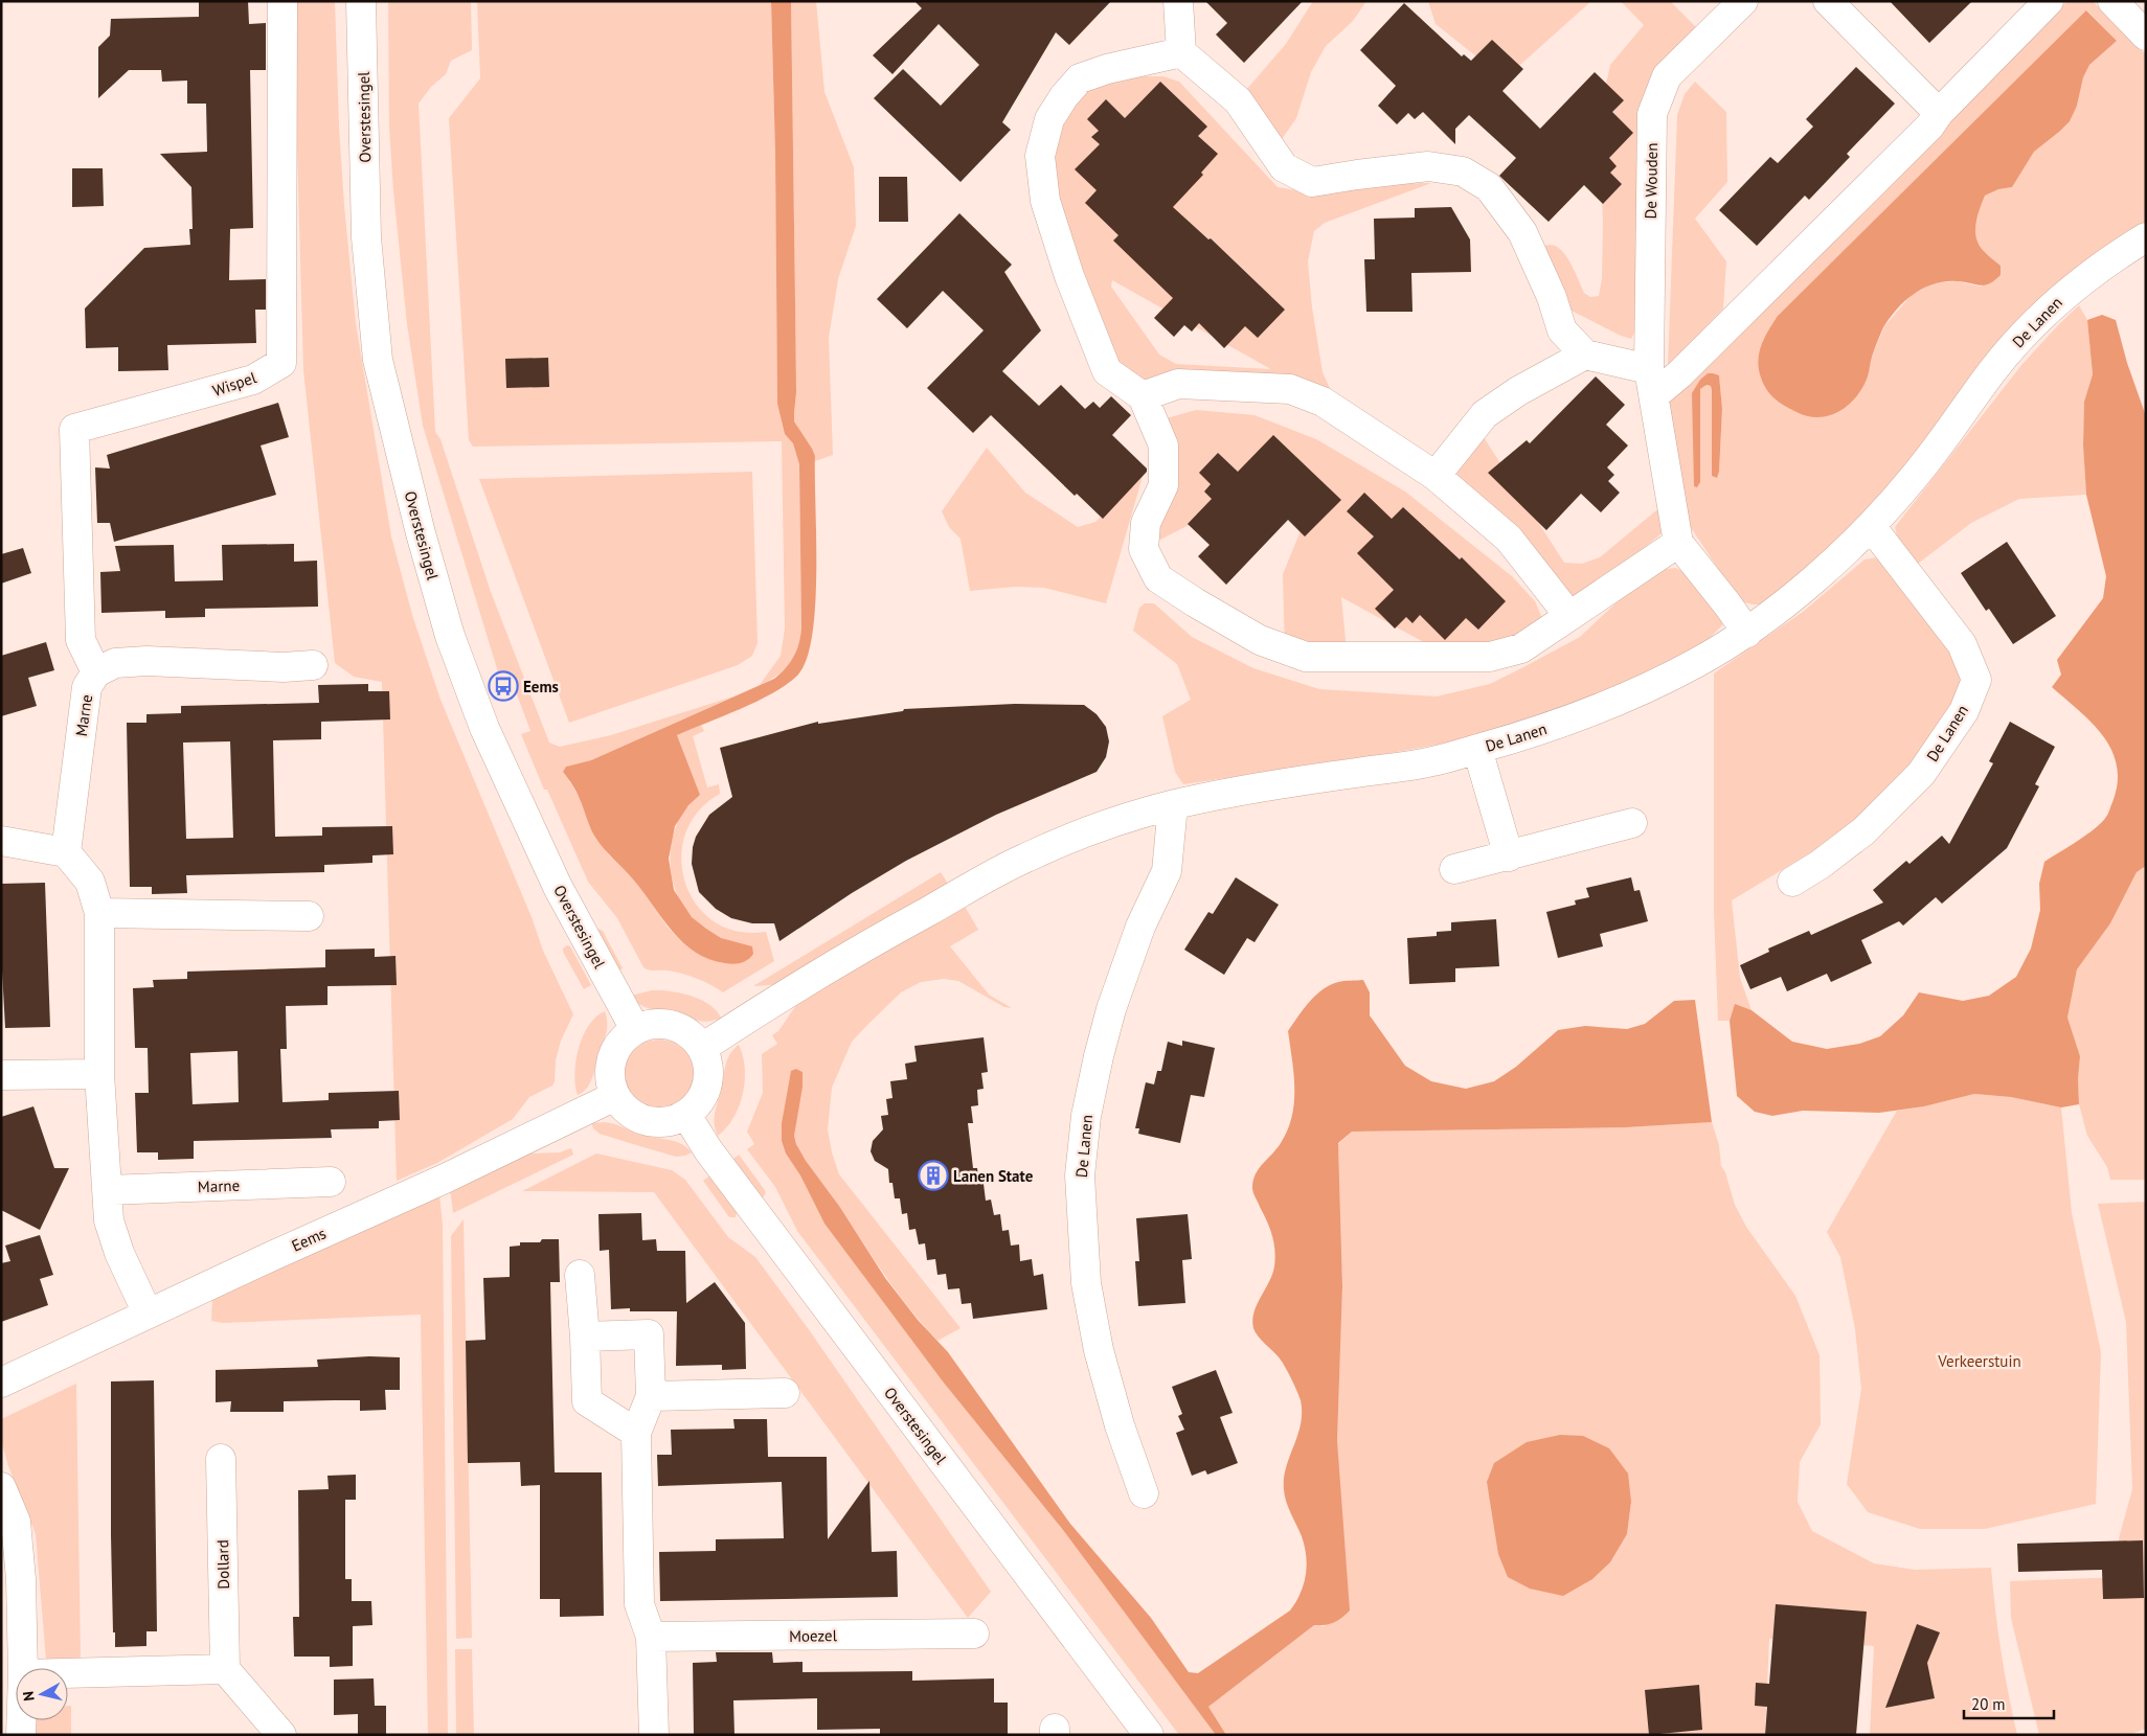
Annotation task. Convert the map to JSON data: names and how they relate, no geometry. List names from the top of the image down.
{
  "streets": {
    "street": [
      "Overstesingel",
      "De Wouden",
      "De Lanen",
      "Wispel",
      "Marne",
      "Eems",
      "Dollard",
      "Moezel"
    ]
  },
  "crossings": [
    ["Overstesingel", "De Lanen"],
    ["Overstesingel", "Eems"],
    ["De Wouden", "De Lanen"],
    ["De Lanen", "Eems"],
    ["Wispel", "Marne"]
  ],
  "parks": ["Verkeerstuin"],
  "places": {
    "bus stop": ["Eems"],
    "building": ["Lanen State"]
  },
  "scale_bar": "20 m",
  "north": "left"
}
